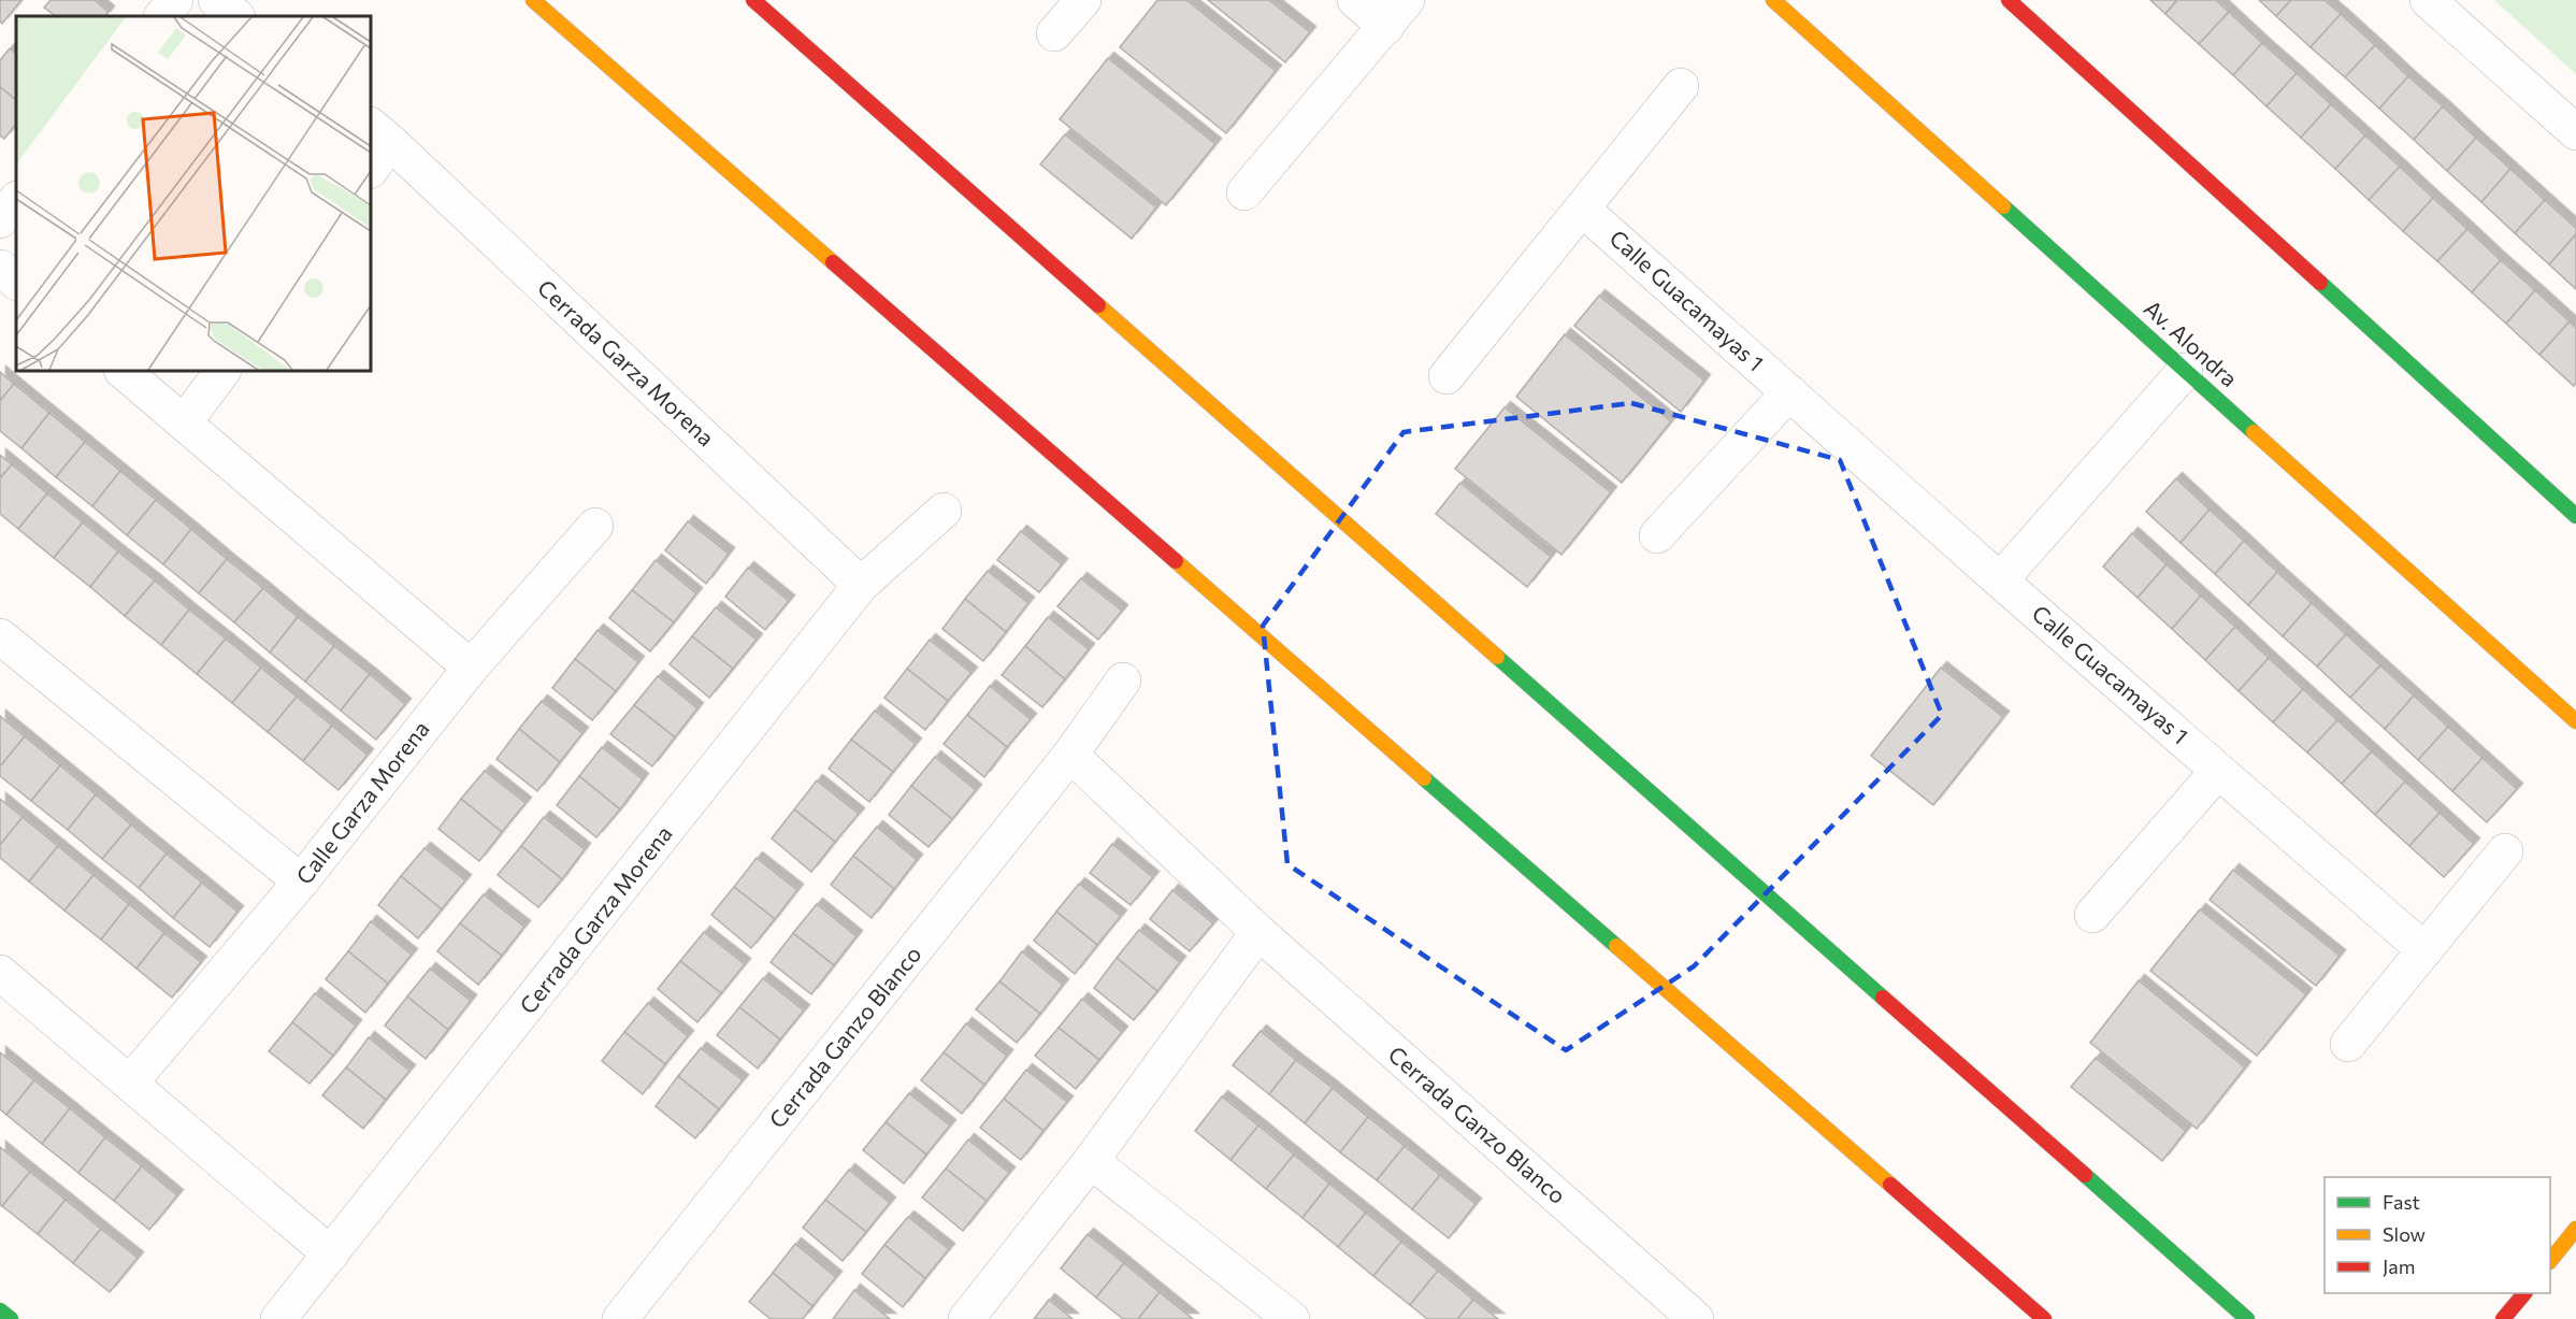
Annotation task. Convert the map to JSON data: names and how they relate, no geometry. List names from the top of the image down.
{
  "streets": {
    "main road": ["Av. Alondra"],
    "street": [
      "Calle Guacamayas 1",
      "Cerrada Garza Morena",
      "Calle Garza Morena",
      "Cerrada Ganzo Blanco"
    ]
  },
  "legend": ["Fast", "Slow", "Jam"]
}
